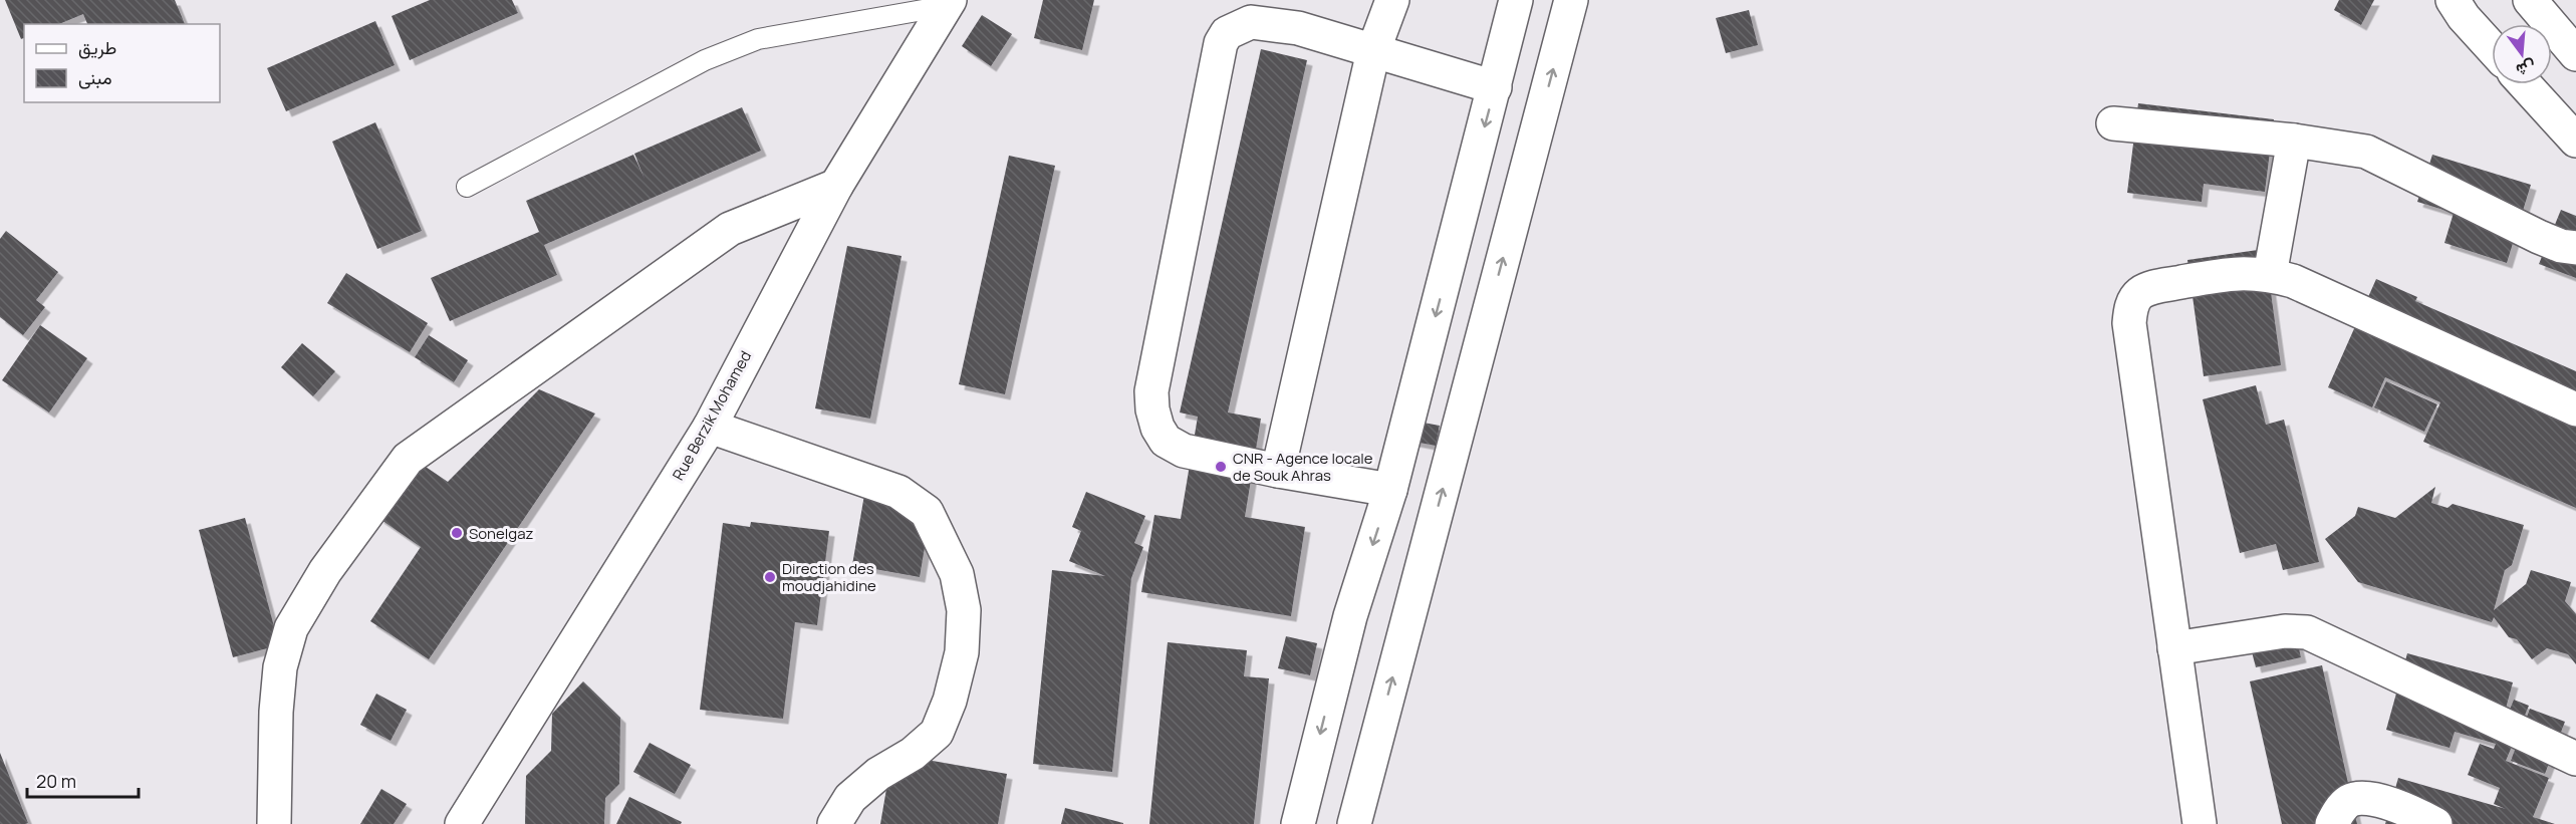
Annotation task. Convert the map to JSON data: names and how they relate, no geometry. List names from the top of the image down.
{
  "streets": {
    "main road": ["Rue Berzik Mohamed"]
  },
  "places": ["CNR - Agence locale de Souk Ahras", "Sonelgaz", "Direction des moudjahidine"],
  "legend": ["طريق", "مبنى"],
  "scale_bar": "20 m",
  "north": "bottom"
}
